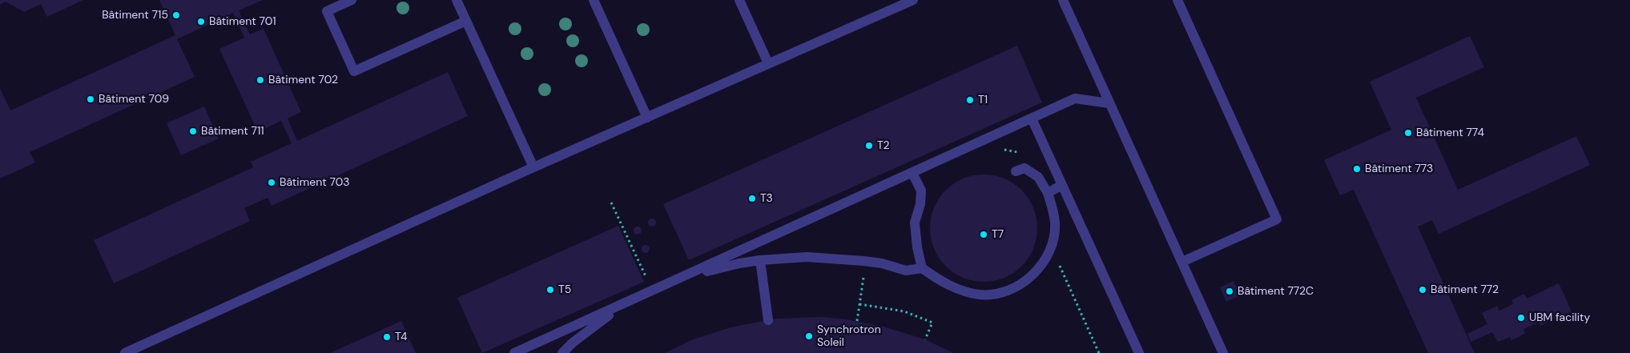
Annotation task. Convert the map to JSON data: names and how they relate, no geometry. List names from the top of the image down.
{
  "places": [
    "Bâtiment 715",
    "Bâtiment 701",
    "Bâtiment 702",
    "Bâtiment 709",
    "T1",
    "Bâtiment 711",
    "Bâtiment 774",
    "T2",
    "Bâtiment 773",
    "Bâtiment 703",
    "T3",
    "T7",
    "T5",
    "Bâtiment 772",
    "Bâtiment 772C",
    "UBM facility",
    "Synchrotron Soleil",
    "T4"
  ]
}
